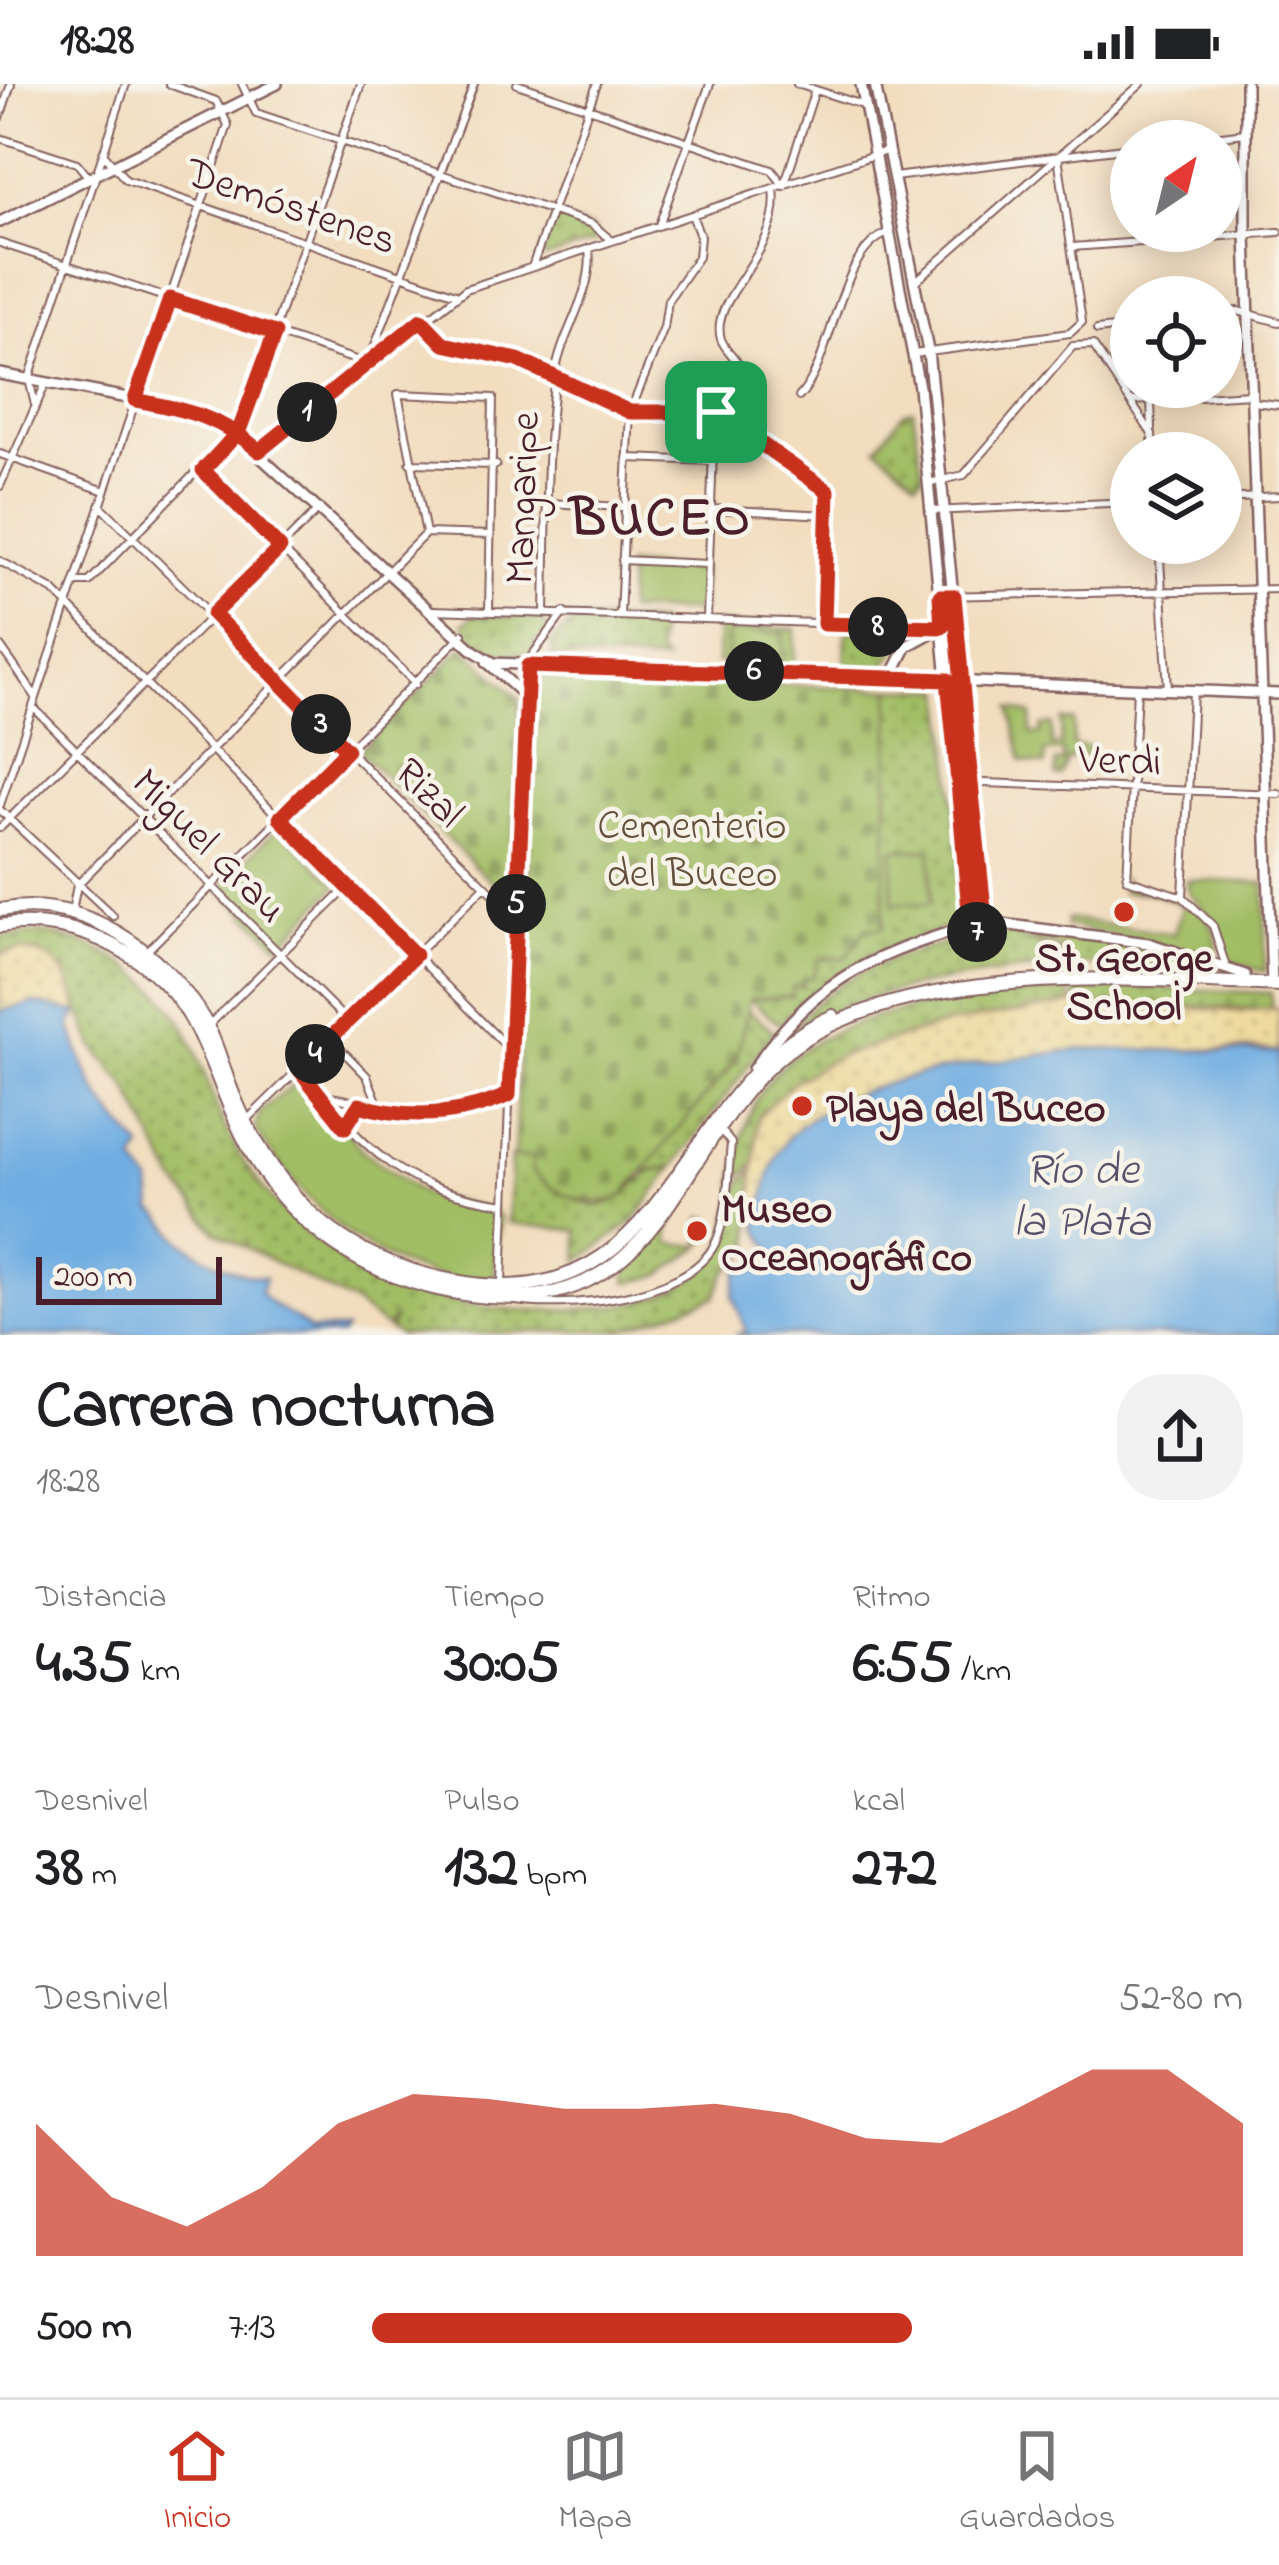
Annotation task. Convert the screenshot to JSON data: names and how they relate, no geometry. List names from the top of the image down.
{
  "streets": {
    "street": [
      "Demóstenes",
      "Mangaripe",
      "Verdi",
      "Rizal",
      "Miguel Grau"
    ]
  },
  "districts": ["BUCEO"],
  "water": ["Río de la Plata"],
  "parks": ["Cementerio del Buceo"],
  "places": ["St. George School", "Playa del Buceo", "Museo Oceanográfico"],
  "scale_bar": "200 m",
  "north": "top right",
  "page": {
    "status": "18:28",
    "pins": [
      "1",
      "8",
      "6",
      "3",
      "5",
      "7",
      "4"
    ],
    "scale": "200 m",
    "heading": ["Carrera nocturna", "18:28"],
    "stats": [
      ["Distancia", "4.35 km"],
      ["Tiempo", "30:05"],
      ["Ritmo", "6:55 /km"],
      ["Desnivel", "38 m"],
      ["Pulso", "132 bpm"],
      ["kcal", "272"]
    ],
    "chart": ["Desnivel", "52–80 m"],
    "list": [
      {
        "name": "500 m",
        "note": "7:13"
      }
    ],
    "tabs": ["Inicio", "Mapa", "Guardados"]
  }
}
